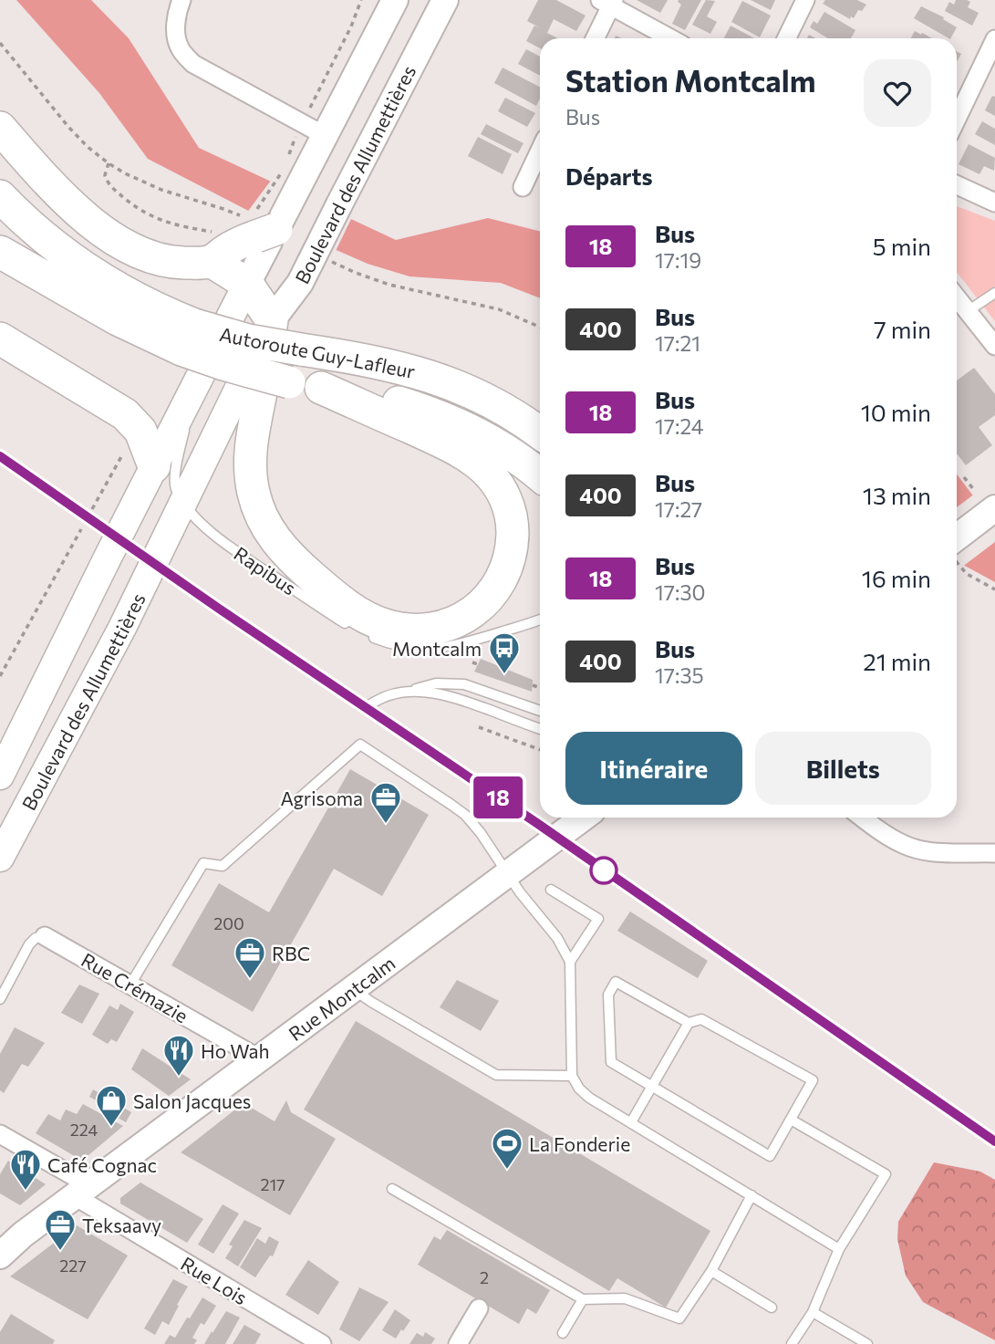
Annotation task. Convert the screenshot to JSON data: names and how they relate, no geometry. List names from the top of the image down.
{
  "streets": {
    "highway": ["Autoroute Guy-Lafleur"],
    "main road": ["Boulevard des Allumettières", "Rue Montcalm"],
    "street": ["Rue Crémazie", "Rue Lois"],
    "lane": ["Rapibus"]
  },
  "crossings": [
    ["Boulevard des Allumettières", "Rapibus"],
    ["Rue Crémazie", "Rue Montcalm"],
    ["Rue Montcalm", "Rue Lois"]
  ],
  "places": {
    "bus stop": ["Montcalm"],
    "office": ["Agrisoma", "RBC", "Teksaavy"],
    "restaurant": ["Ho Wah", "Café Cognac"],
    "shop": ["Salon Jacques"],
    "sports": ["La Fonderie"]
  },
  "lines": ["bus line 18"],
  "house_numbers": [
    "200",
    "224",
    "217",
    "227",
    "2"
  ],
  "page": {
    "on_map": "18",
    "heading": [
      ["Station Montcalm", "Bus"],
      "Départs"
    ],
    "list": [
      {
        "mark": "18",
        "name": "Bus",
        "note": "17:19",
        "value": "5 min"
      },
      {
        "mark": "400",
        "name": "Bus",
        "note": "17:21",
        "value": "7 min"
      },
      {
        "mark": "18",
        "name": "Bus",
        "note": "17:24",
        "value": "10 min"
      },
      {
        "mark": "400",
        "name": "Bus",
        "note": "17:27",
        "value": "13 min"
      },
      {
        "mark": "18",
        "name": "Bus",
        "note": "17:30",
        "value": "16 min"
      },
      {
        "mark": "400",
        "name": "Bus",
        "note": "17:35",
        "value": "21 min"
      }
    ],
    "buttons": ["Itinéraire", "Billets"]
  }
}
